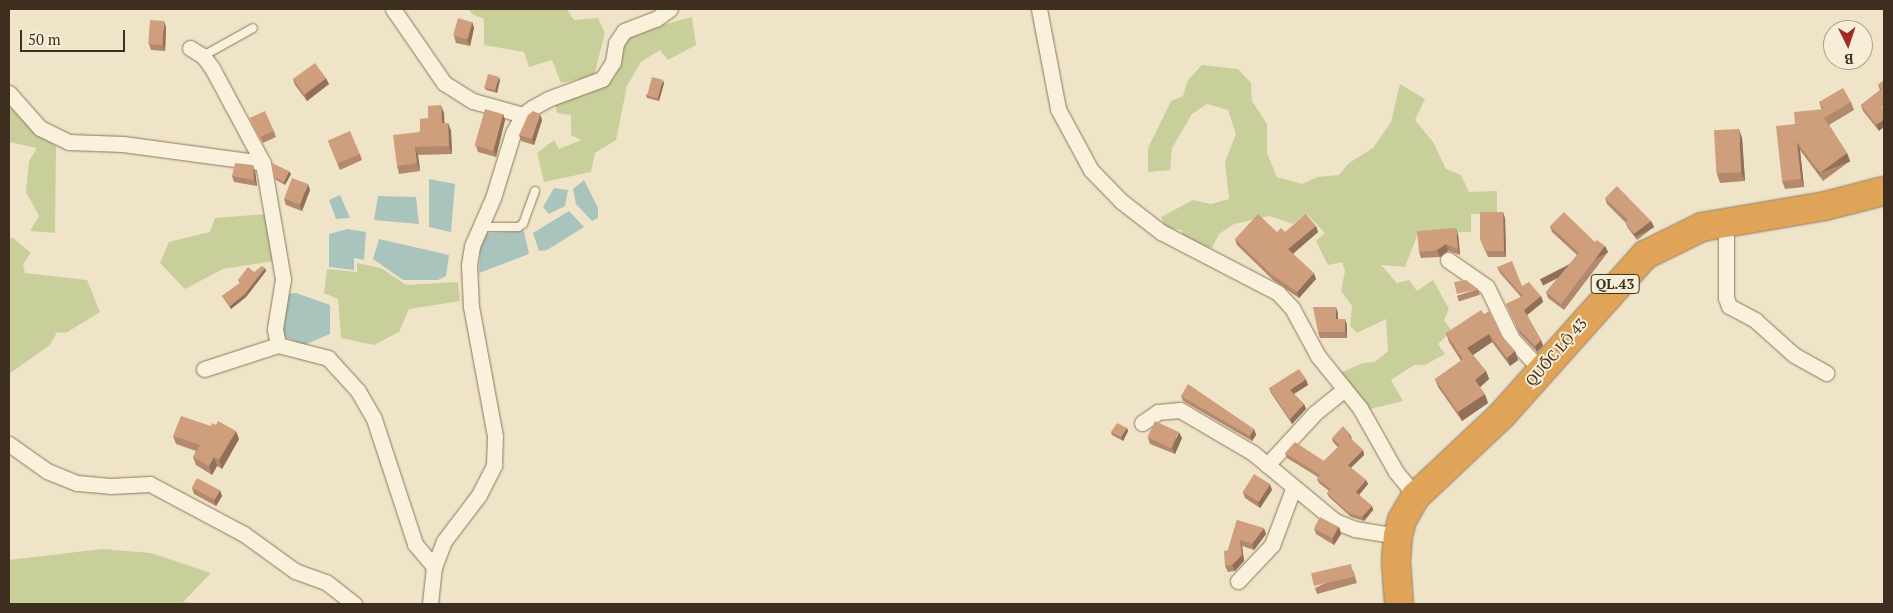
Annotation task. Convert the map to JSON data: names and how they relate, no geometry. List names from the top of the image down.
{
  "streets": {
    "highway": ["QL.43", "QUỐC LỘ 43"]
  },
  "crossings": [
    ["QL.43", "QUỐC LỘ 43"]
  ],
  "scale_bar": "50 m",
  "north": "bottom"
}
